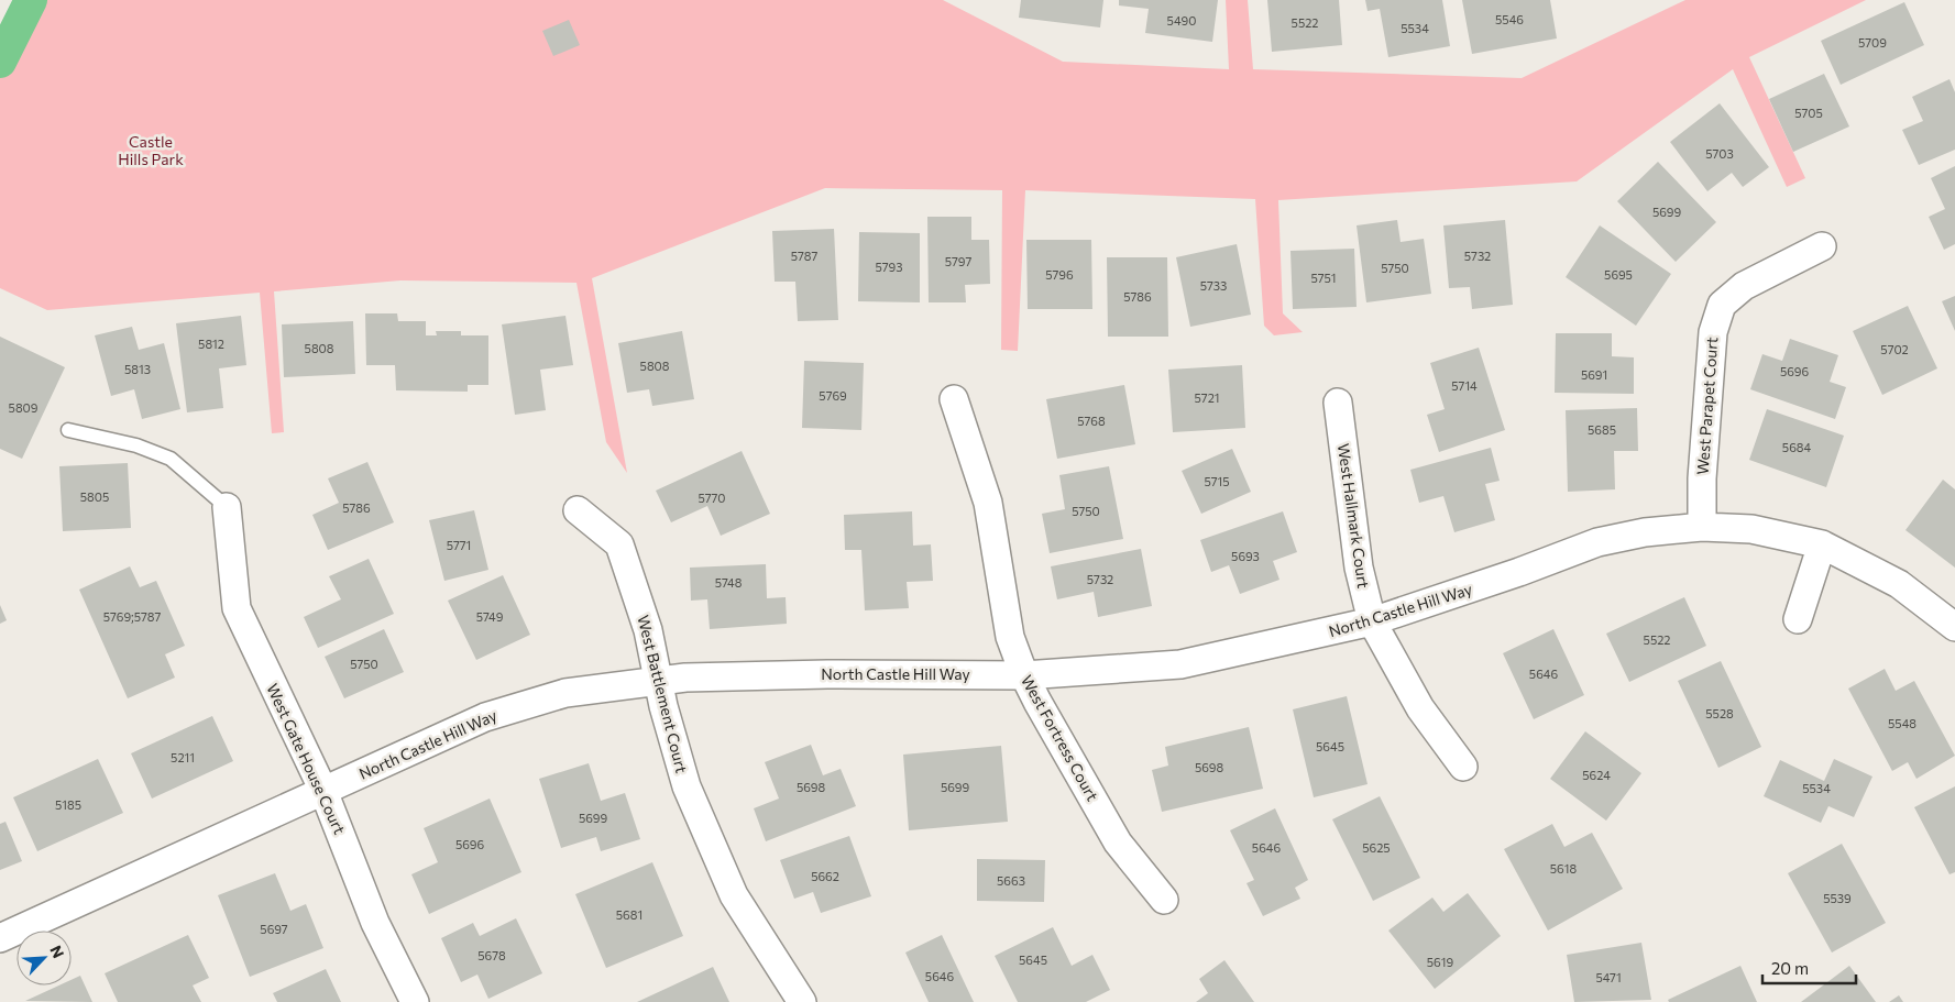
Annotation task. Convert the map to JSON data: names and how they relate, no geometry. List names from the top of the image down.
{
  "streets": {
    "street": [
      "West Parapet Court",
      "West Hallmark Court",
      "North Castle Hill Way",
      "West Battlement Court",
      "West Fortress Court",
      "West Gate House Court"
    ]
  },
  "crossings": [
    ["West Parapet Court", "North Castle Hill Way"],
    ["West Hallmark Court", "North Castle Hill Way"],
    ["North Castle Hill Way", "West Battlement Court"],
    ["North Castle Hill Way", "West Fortress Court"],
    ["North Castle Hill Way", "West Gate House Court"]
  ],
  "parks": ["Castle Hills Park"],
  "house_numbers": [
    "5546",
    "5490",
    "5522",
    "5534",
    "5709",
    "5705",
    "5703",
    "5699",
    "5787",
    "5732",
    "5797",
    "5793",
    "5750",
    "5796",
    "5695",
    "5751",
    "5733",
    "5786",
    "5812",
    "5808",
    "5702",
    "5808",
    "5813",
    "5696",
    "5691",
    "5714",
    "5769",
    "5721",
    "5809",
    "5768",
    "5685",
    "5684",
    "5715",
    "5805",
    "5770",
    "5786",
    "5750",
    "5771",
    "5693",
    "5732",
    "5748",
    "5769;5787",
    "5749",
    "5522",
    "5750",
    "5646",
    "5528",
    "5548",
    "5645",
    "5211",
    "5698",
    "5624",
    "5698",
    "5699",
    "5534",
    "5185",
    "5699",
    "5696",
    "5646",
    "5625",
    "5618",
    "5662",
    "5663",
    "5539",
    "5681",
    "5697",
    "5678",
    "5645",
    "5619",
    "5646",
    "5471"
  ],
  "scale_bar": "20 m",
  "north": "top right"
}
